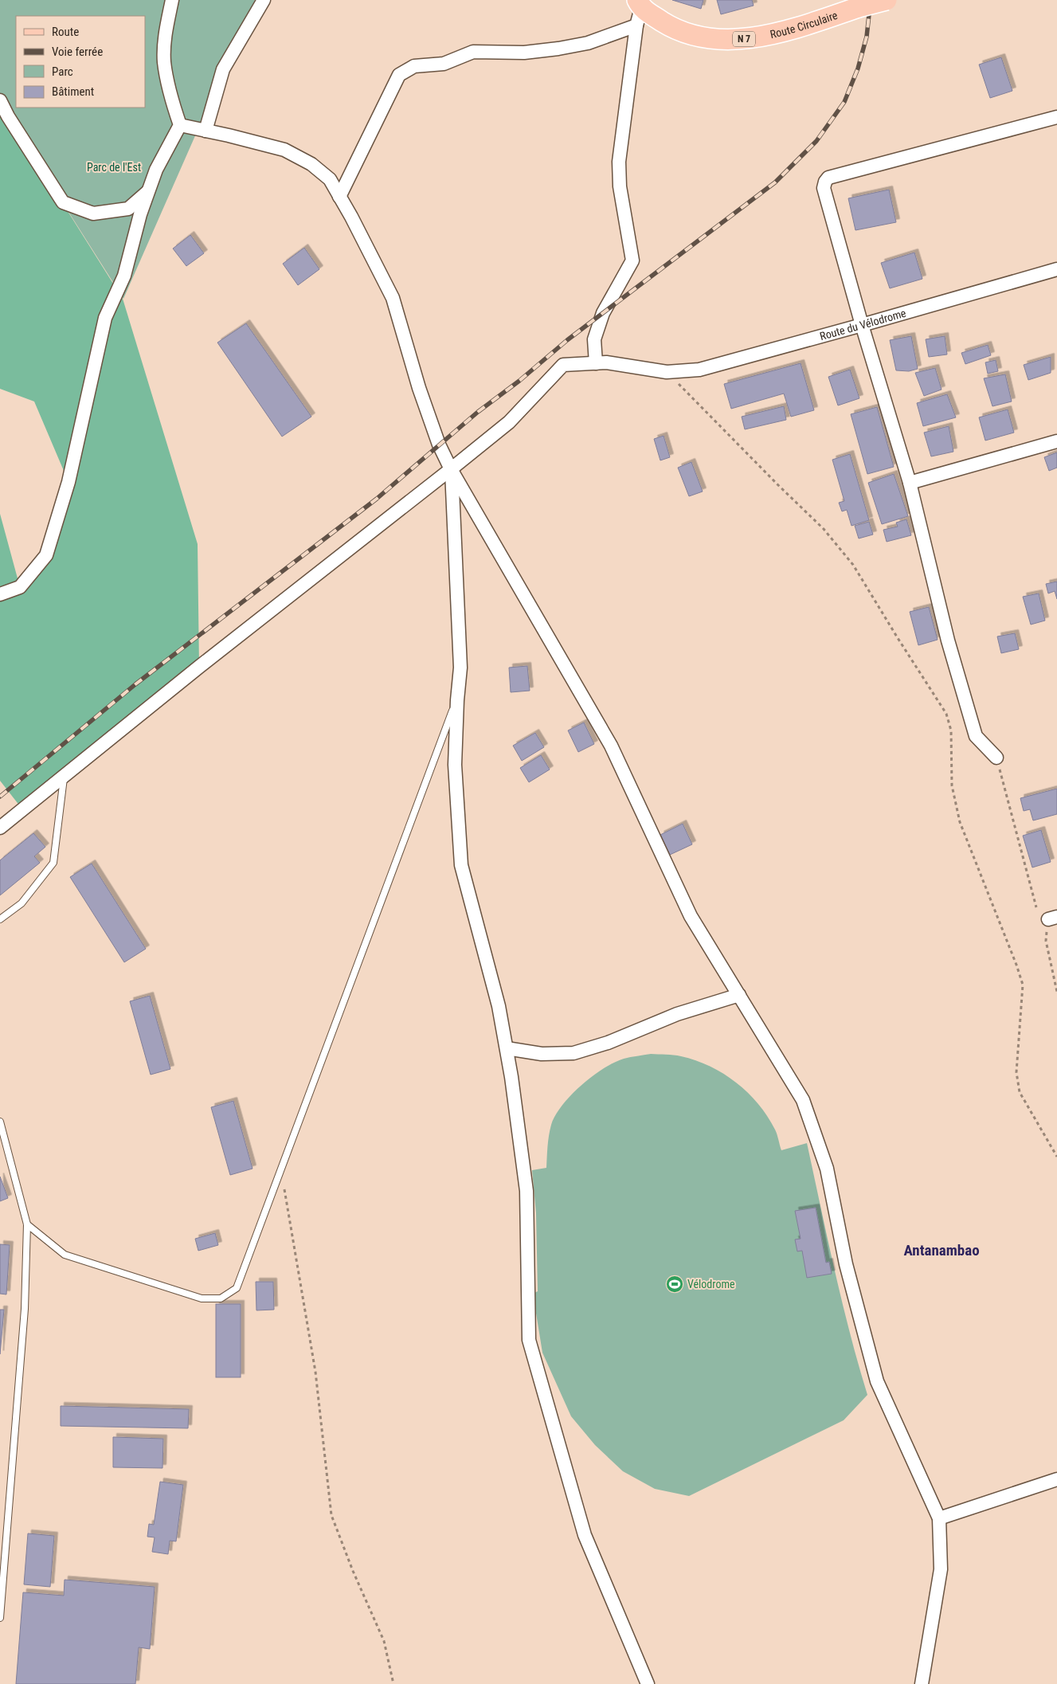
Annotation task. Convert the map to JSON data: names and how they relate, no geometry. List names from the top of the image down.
{
  "streets": {
    "main road": ["Route Circulaire", "N 7"],
    "street": ["Route du Vélodrome"]
  },
  "districts": ["Antanambao"],
  "parks": ["Parc de l'Est"],
  "places": {
    "sports": ["Vélodrome"]
  },
  "legend": [
    "Route",
    "Voie ferrée",
    "Parc",
    "Bâtiment"
  ]
}
